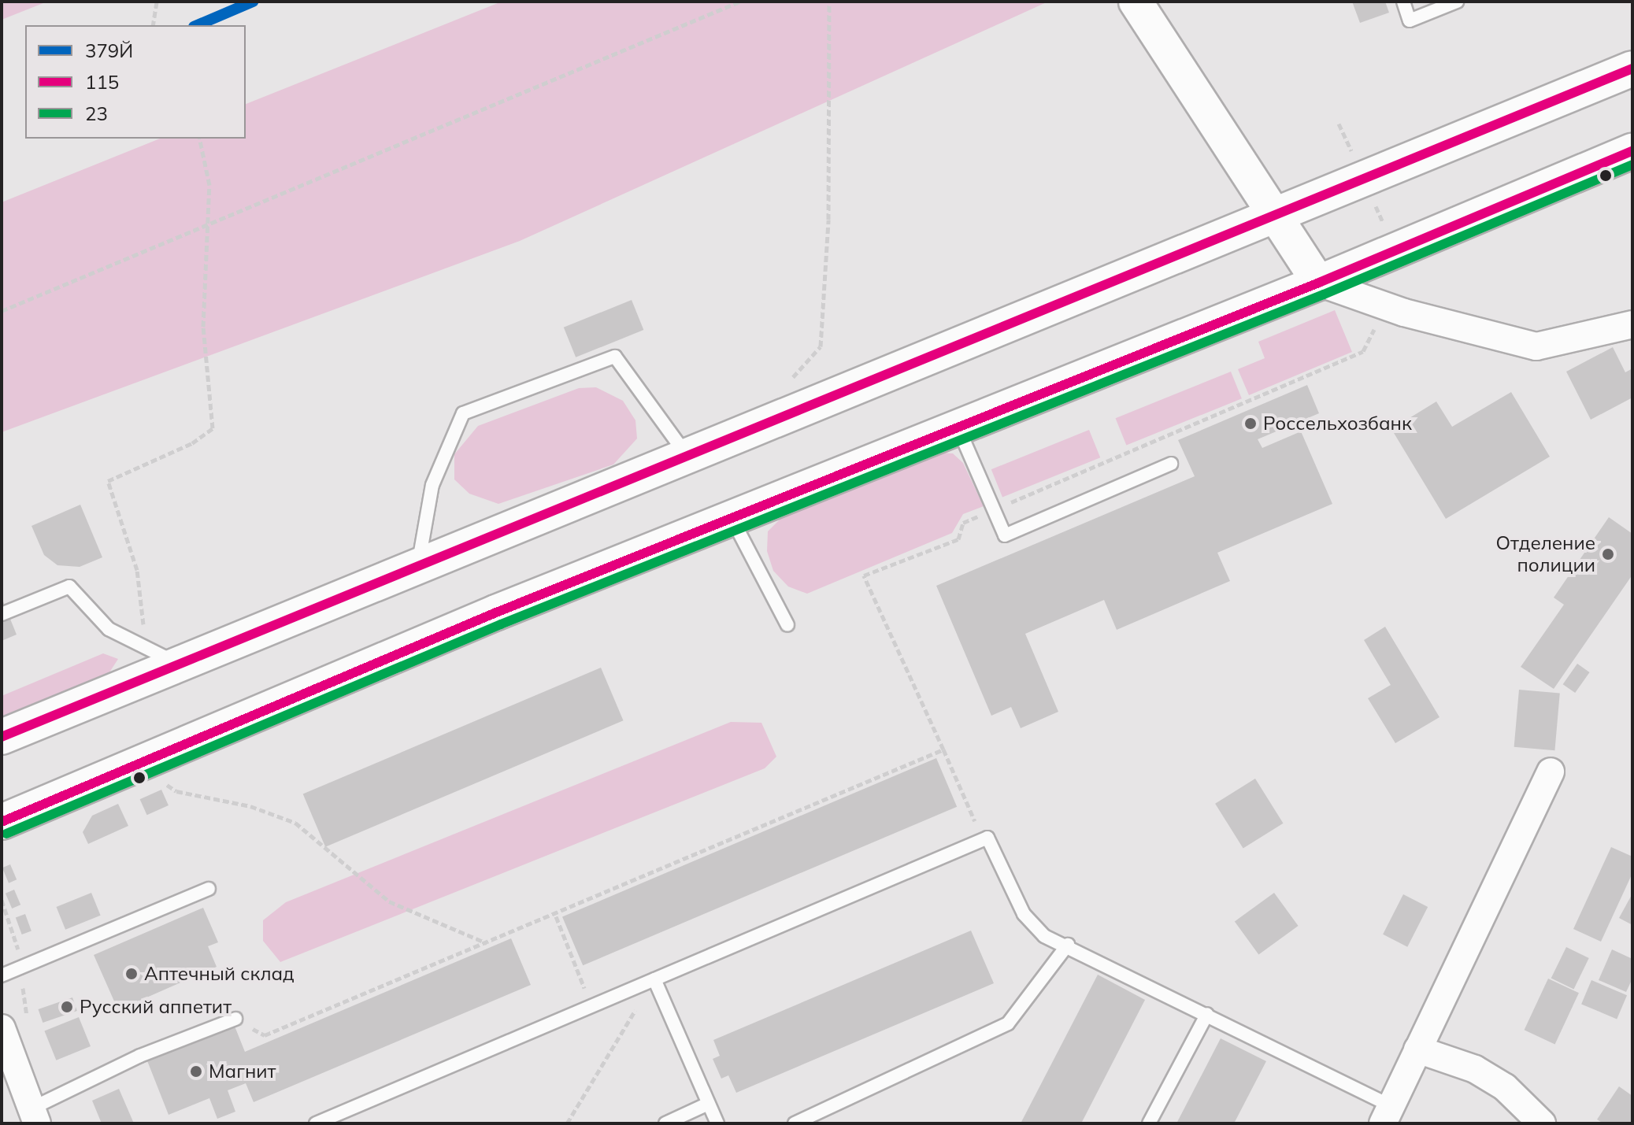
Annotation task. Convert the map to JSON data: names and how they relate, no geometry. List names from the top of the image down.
{
  "places": [
    "Россельхозбанк",
    "Отделение полиции",
    "Аптечный склад",
    "Русский аппетит",
    "Магнит"
  ],
  "lines": ["transit line 379Й", "transit line 115", "transit line 23"],
  "legend": ["379Й", "115", "23"]
}
